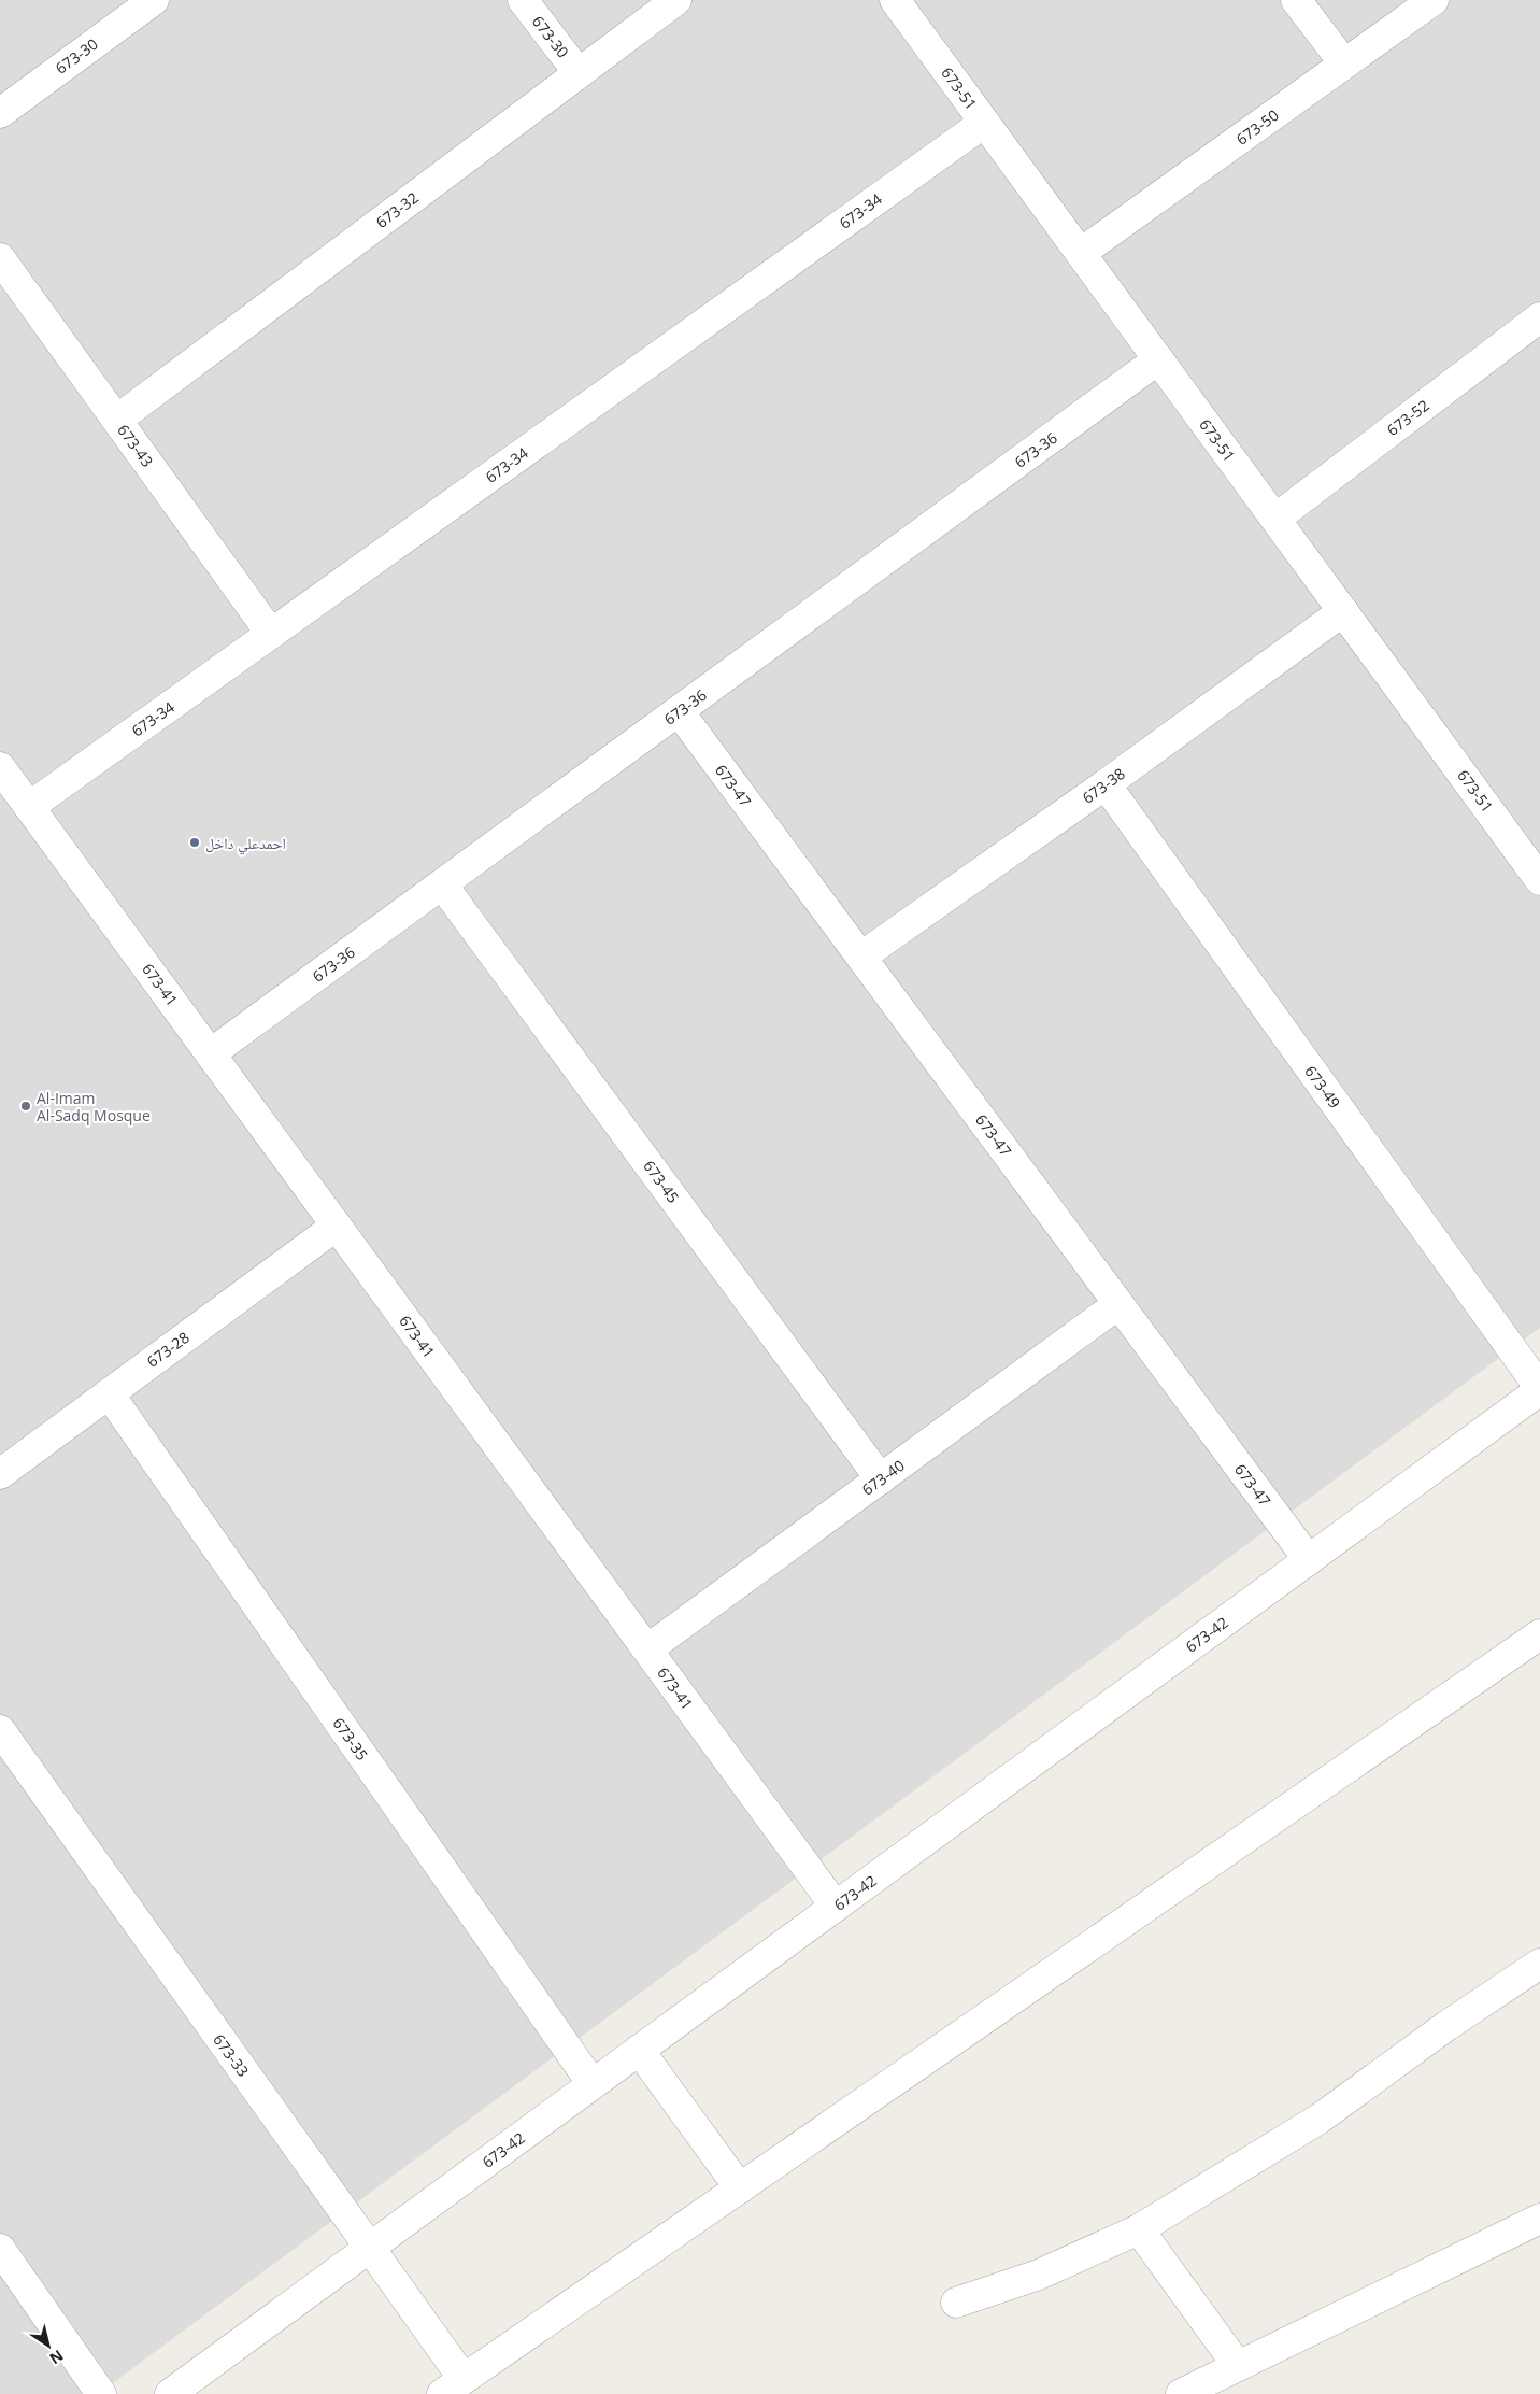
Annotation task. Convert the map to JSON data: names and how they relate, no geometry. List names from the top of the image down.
{
  "streets": {
    "street": [
      "673-30",
      "673-51",
      "673-50",
      "673-32",
      "673-34",
      "673-52",
      "673-43",
      "673-36",
      "673-47",
      "673-38",
      "673-41",
      "673-49",
      "673-45",
      "673-28",
      "673-40",
      "673-42",
      "673-35",
      "673-33"
    ]
  },
  "crossings": [
    ["673-30", "673-32"],
    ["673-51", "673-50"],
    ["673-51", "673-34"],
    ["673-51", "673-52"],
    ["673-51", "673-36"],
    ["673-51", "673-38"],
    ["673-32", "673-43"],
    ["673-34", "673-43"],
    ["673-34", "673-41"],
    ["673-36", "673-47"],
    ["673-36", "673-41"],
    ["673-36", "673-45"],
    ["673-47", "673-38"],
    ["673-47", "673-40"],
    ["673-47", "673-42"],
    ["673-38", "673-49"],
    ["673-41", "673-28"],
    ["673-41", "673-40"],
    ["673-41", "673-42"],
    ["673-49", "673-42"],
    ["673-45", "673-40"],
    ["673-28", "673-35"],
    ["673-42", "673-35"],
    ["673-42", "673-33"]
  ],
  "places": ["احمدعلي داخل", "Al-Imam Al-Sadq Mosque"],
  "north": "bottom right"
}
